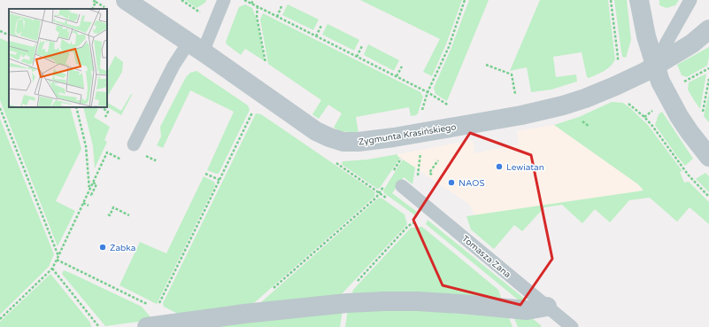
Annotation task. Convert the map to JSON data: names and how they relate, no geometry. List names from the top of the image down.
{
  "streets": {
    "street": ["Zygmunta Krasińskiego"],
    "lane": ["Tomasza Zana"]
  },
  "places": ["Lewiatan", "NAOS", "Żabka"]
}
